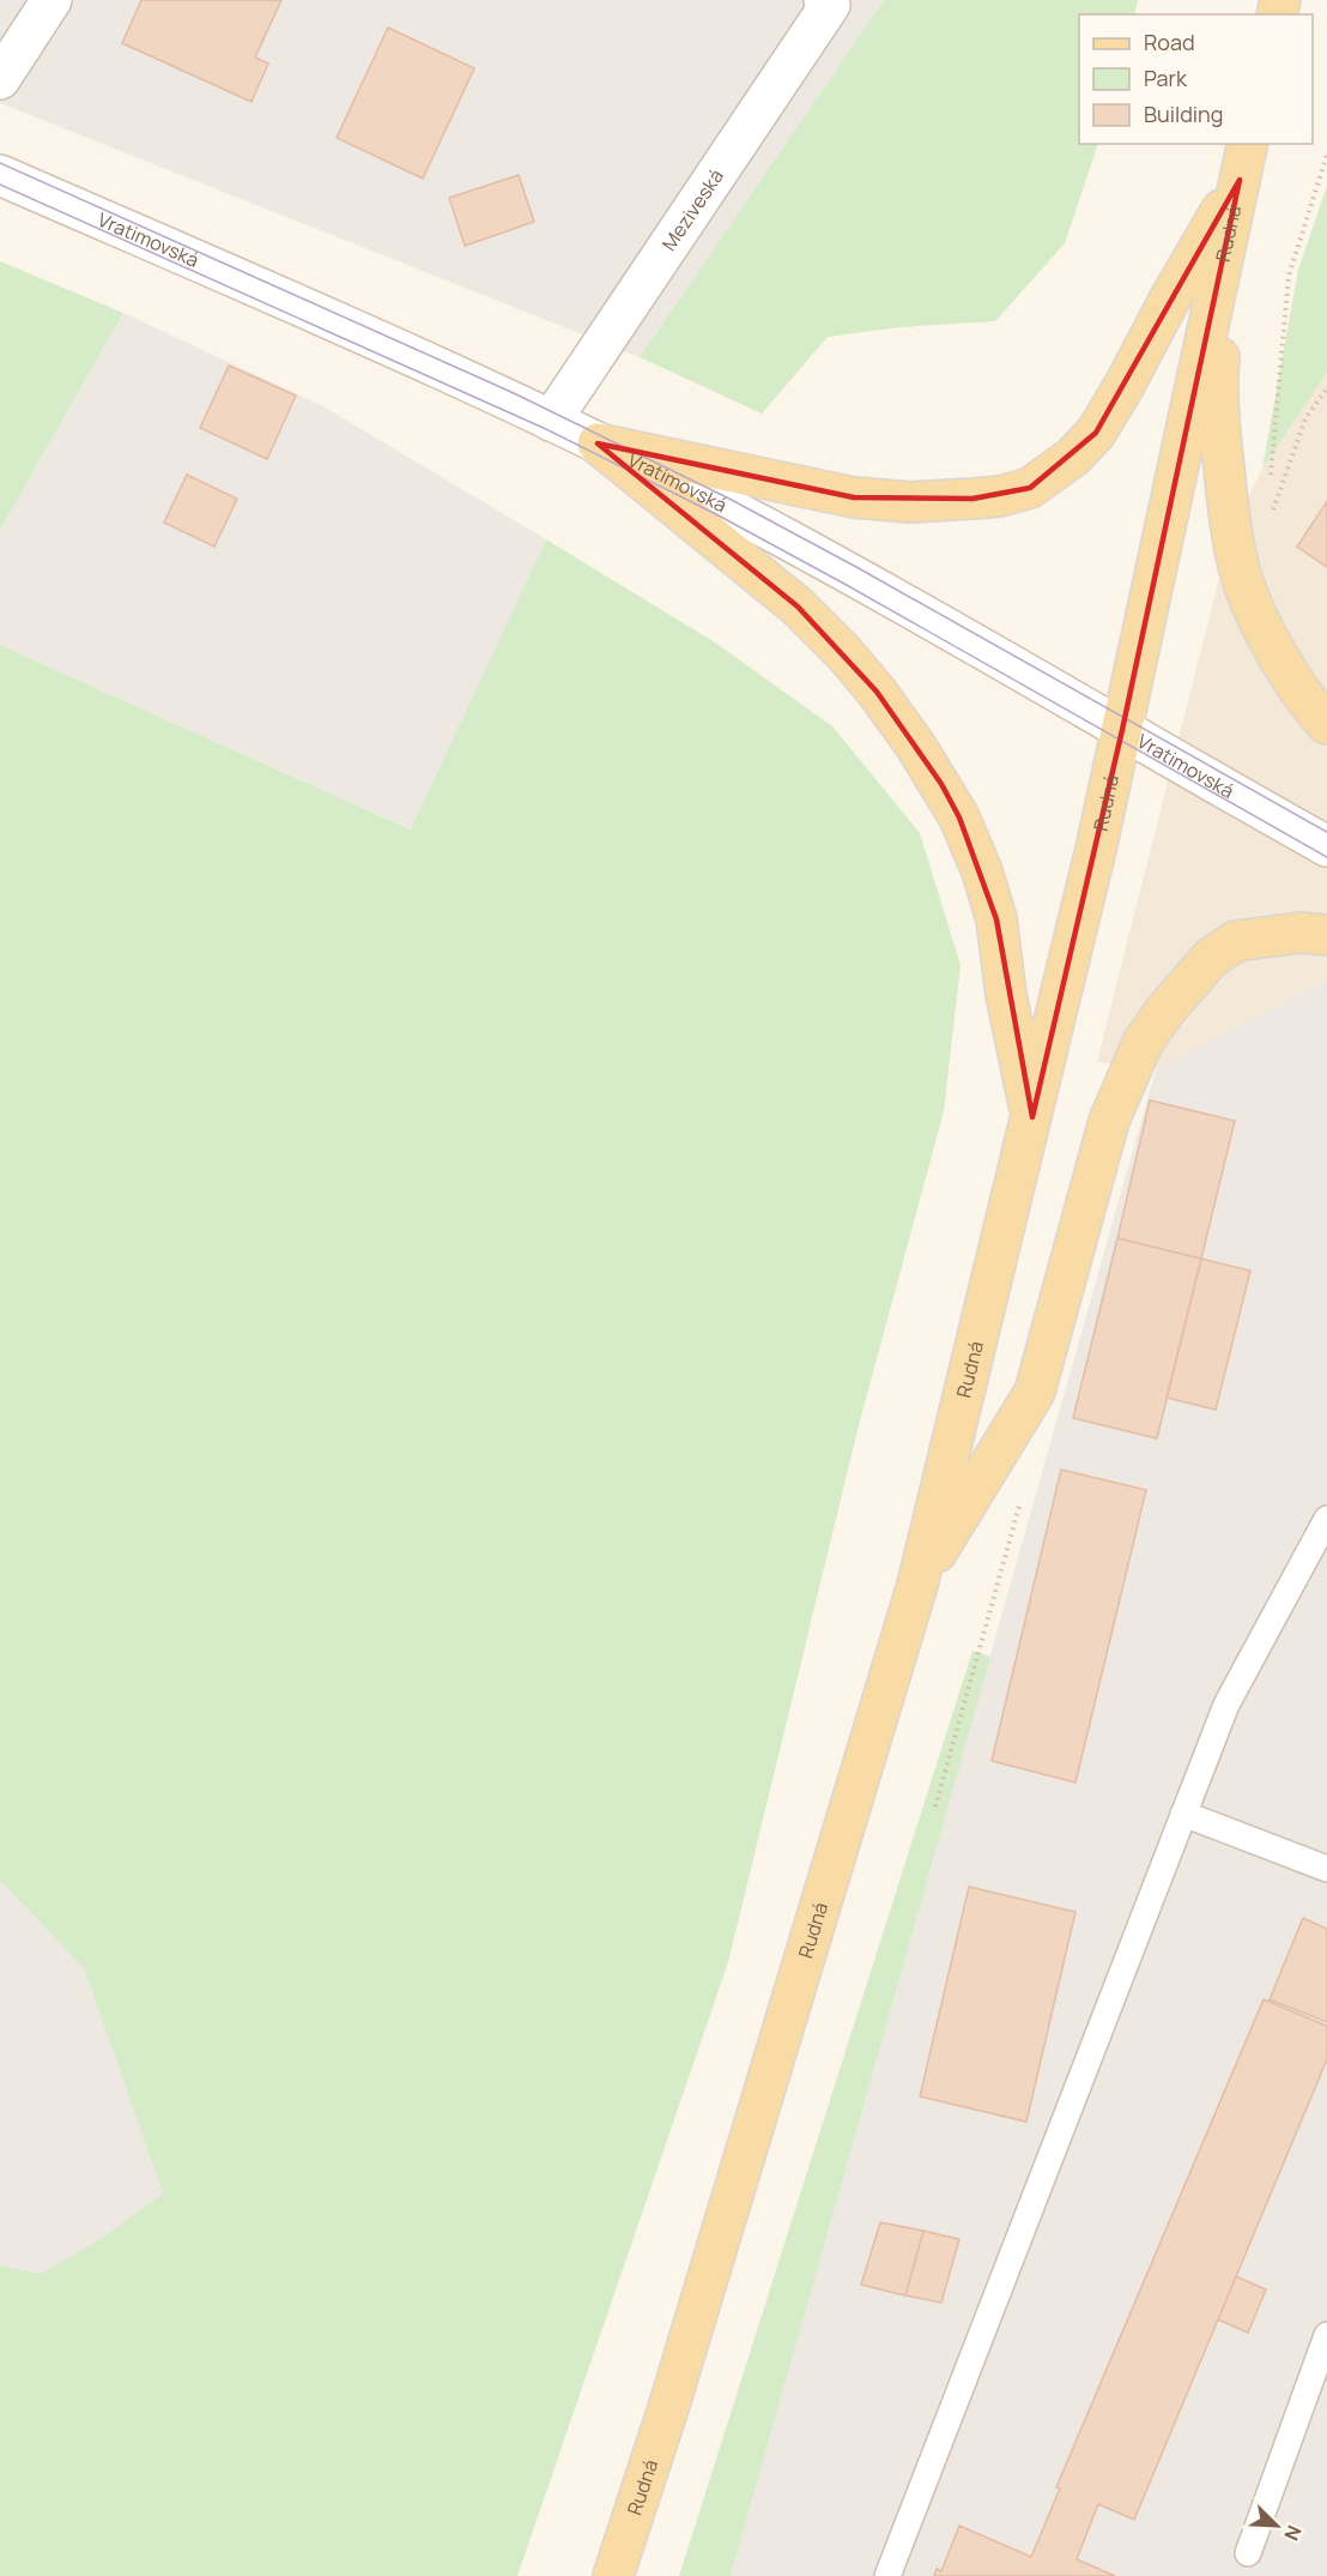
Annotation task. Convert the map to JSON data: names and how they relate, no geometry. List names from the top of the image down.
{
  "streets": {
    "main road": ["Rudná"],
    "street": ["Meziveská", "Vratimovská"]
  },
  "crossings": [
    ["Meziveská", "Vratimovská"],
    ["Rudná", "Vratimovská"]
  ],
  "legend": ["Road", "Park", "Building"],
  "north": "bottom right"
}
